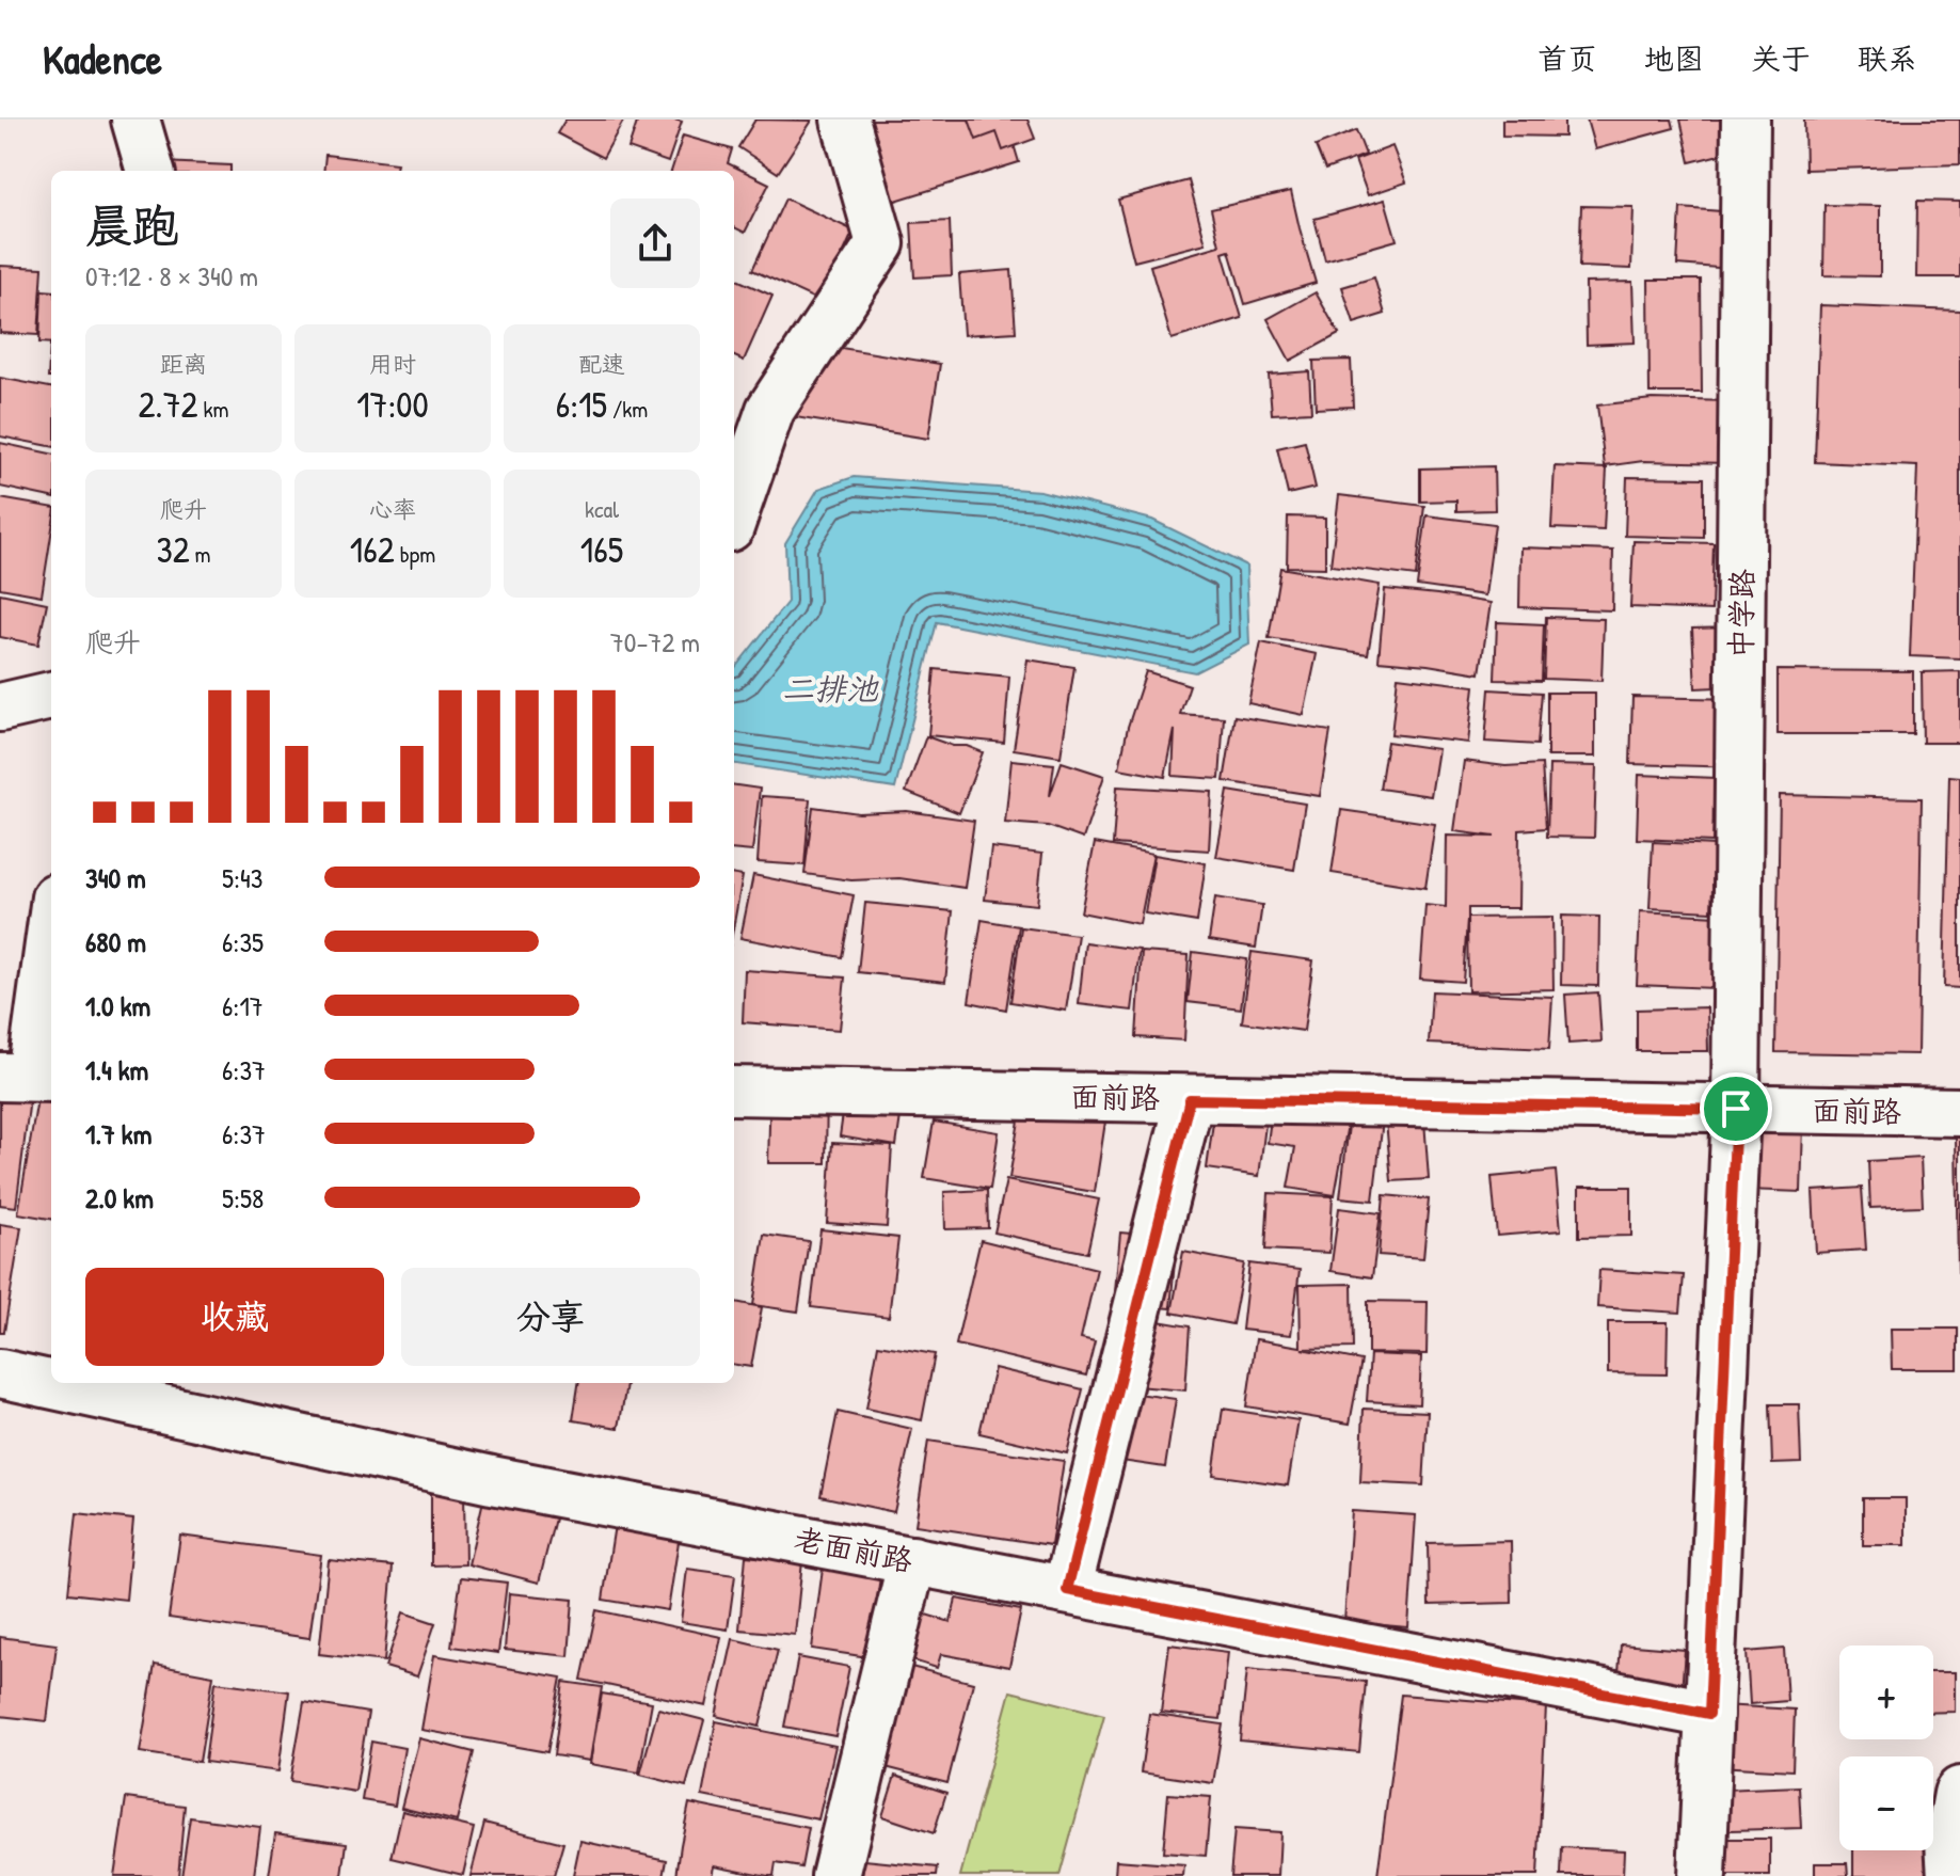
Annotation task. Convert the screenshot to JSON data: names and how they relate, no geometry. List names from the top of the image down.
{
  "streets": {
    "street": ["中学路", "面前路", "老面前路"]
  },
  "crossings": [
    ["中学路", "面前路"],
    ["中学路", "老面前路"]
  ],
  "water": ["二排池"],
  "page": {
    "header": "Kadence",
    "nav": [
      "首页",
      "地图",
      "关于",
      "联系"
    ],
    "heading": ["晨跑", "07:12 · 8 × 340 m"],
    "stats": [
      ["距离", "2.72 km"],
      ["用时", "17:00"],
      ["配速", "6:15 /km"],
      ["爬升", "32 m"],
      ["心率", "162 bpm"],
      ["kcal", "165"]
    ],
    "chart": ["爬升", "70–72 m"],
    "list": [
      {
        "name": "340 m",
        "note": "5:43"
      },
      {
        "name": "680 m",
        "note": "6:35"
      },
      {
        "name": "1.0 km",
        "note": "6:17"
      },
      {
        "name": "1.4 km",
        "note": "6:37"
      },
      {
        "name": "1.7 km",
        "note": "6:37"
      },
      {
        "name": "2.0 km",
        "note": "5:58"
      }
    ],
    "buttons": ["收藏", "分享"],
    "map_buttons": ["+", "−"]
  }
}
